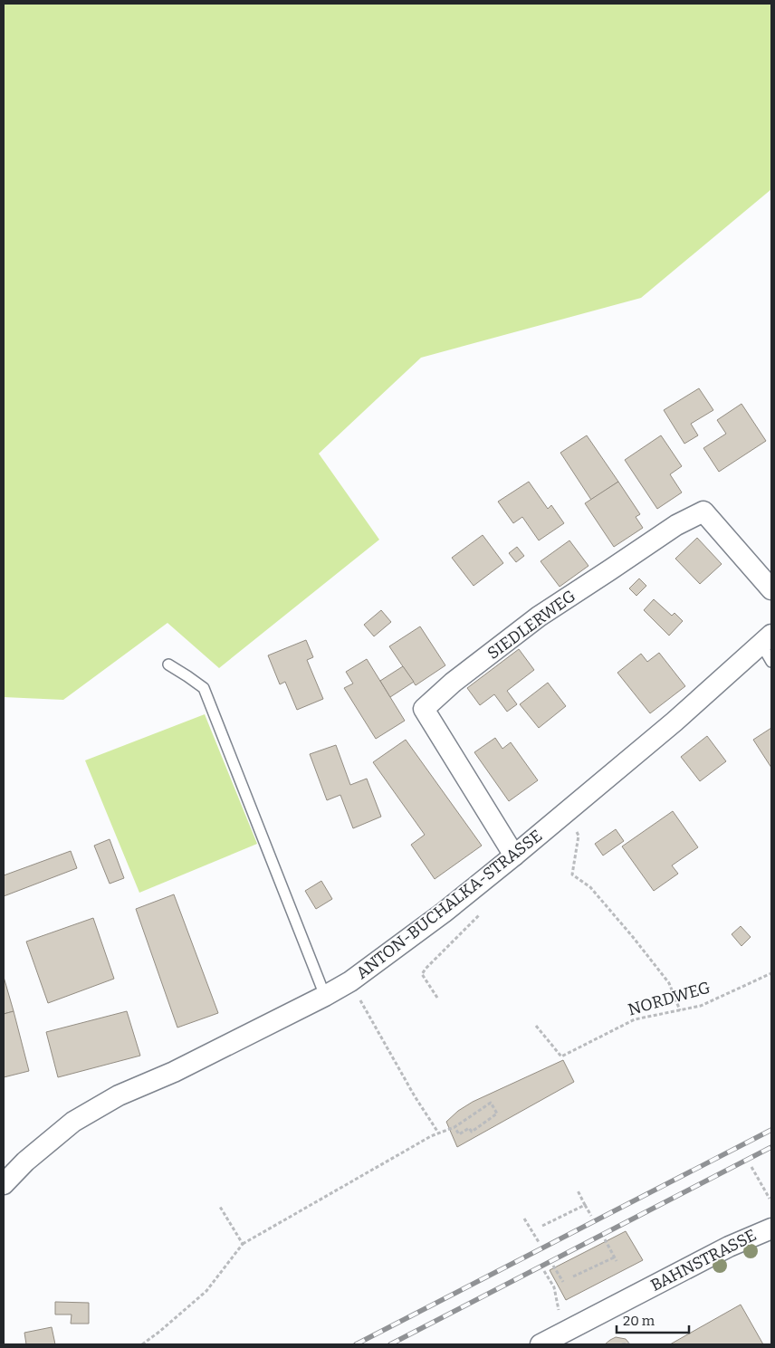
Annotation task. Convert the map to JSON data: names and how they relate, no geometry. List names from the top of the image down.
{
  "streets": {
    "street": ["SIEDLERWEG", "ANTON-BUCHALKA-STRASSE", "BAHNSTRASSE"],
    "path": ["NORDWEG"]
  },
  "crossings": [
    ["SIEDLERWEG", "ANTON-BUCHALKA-STRASSE"]
  ],
  "scale_bar": "20 m"
}
